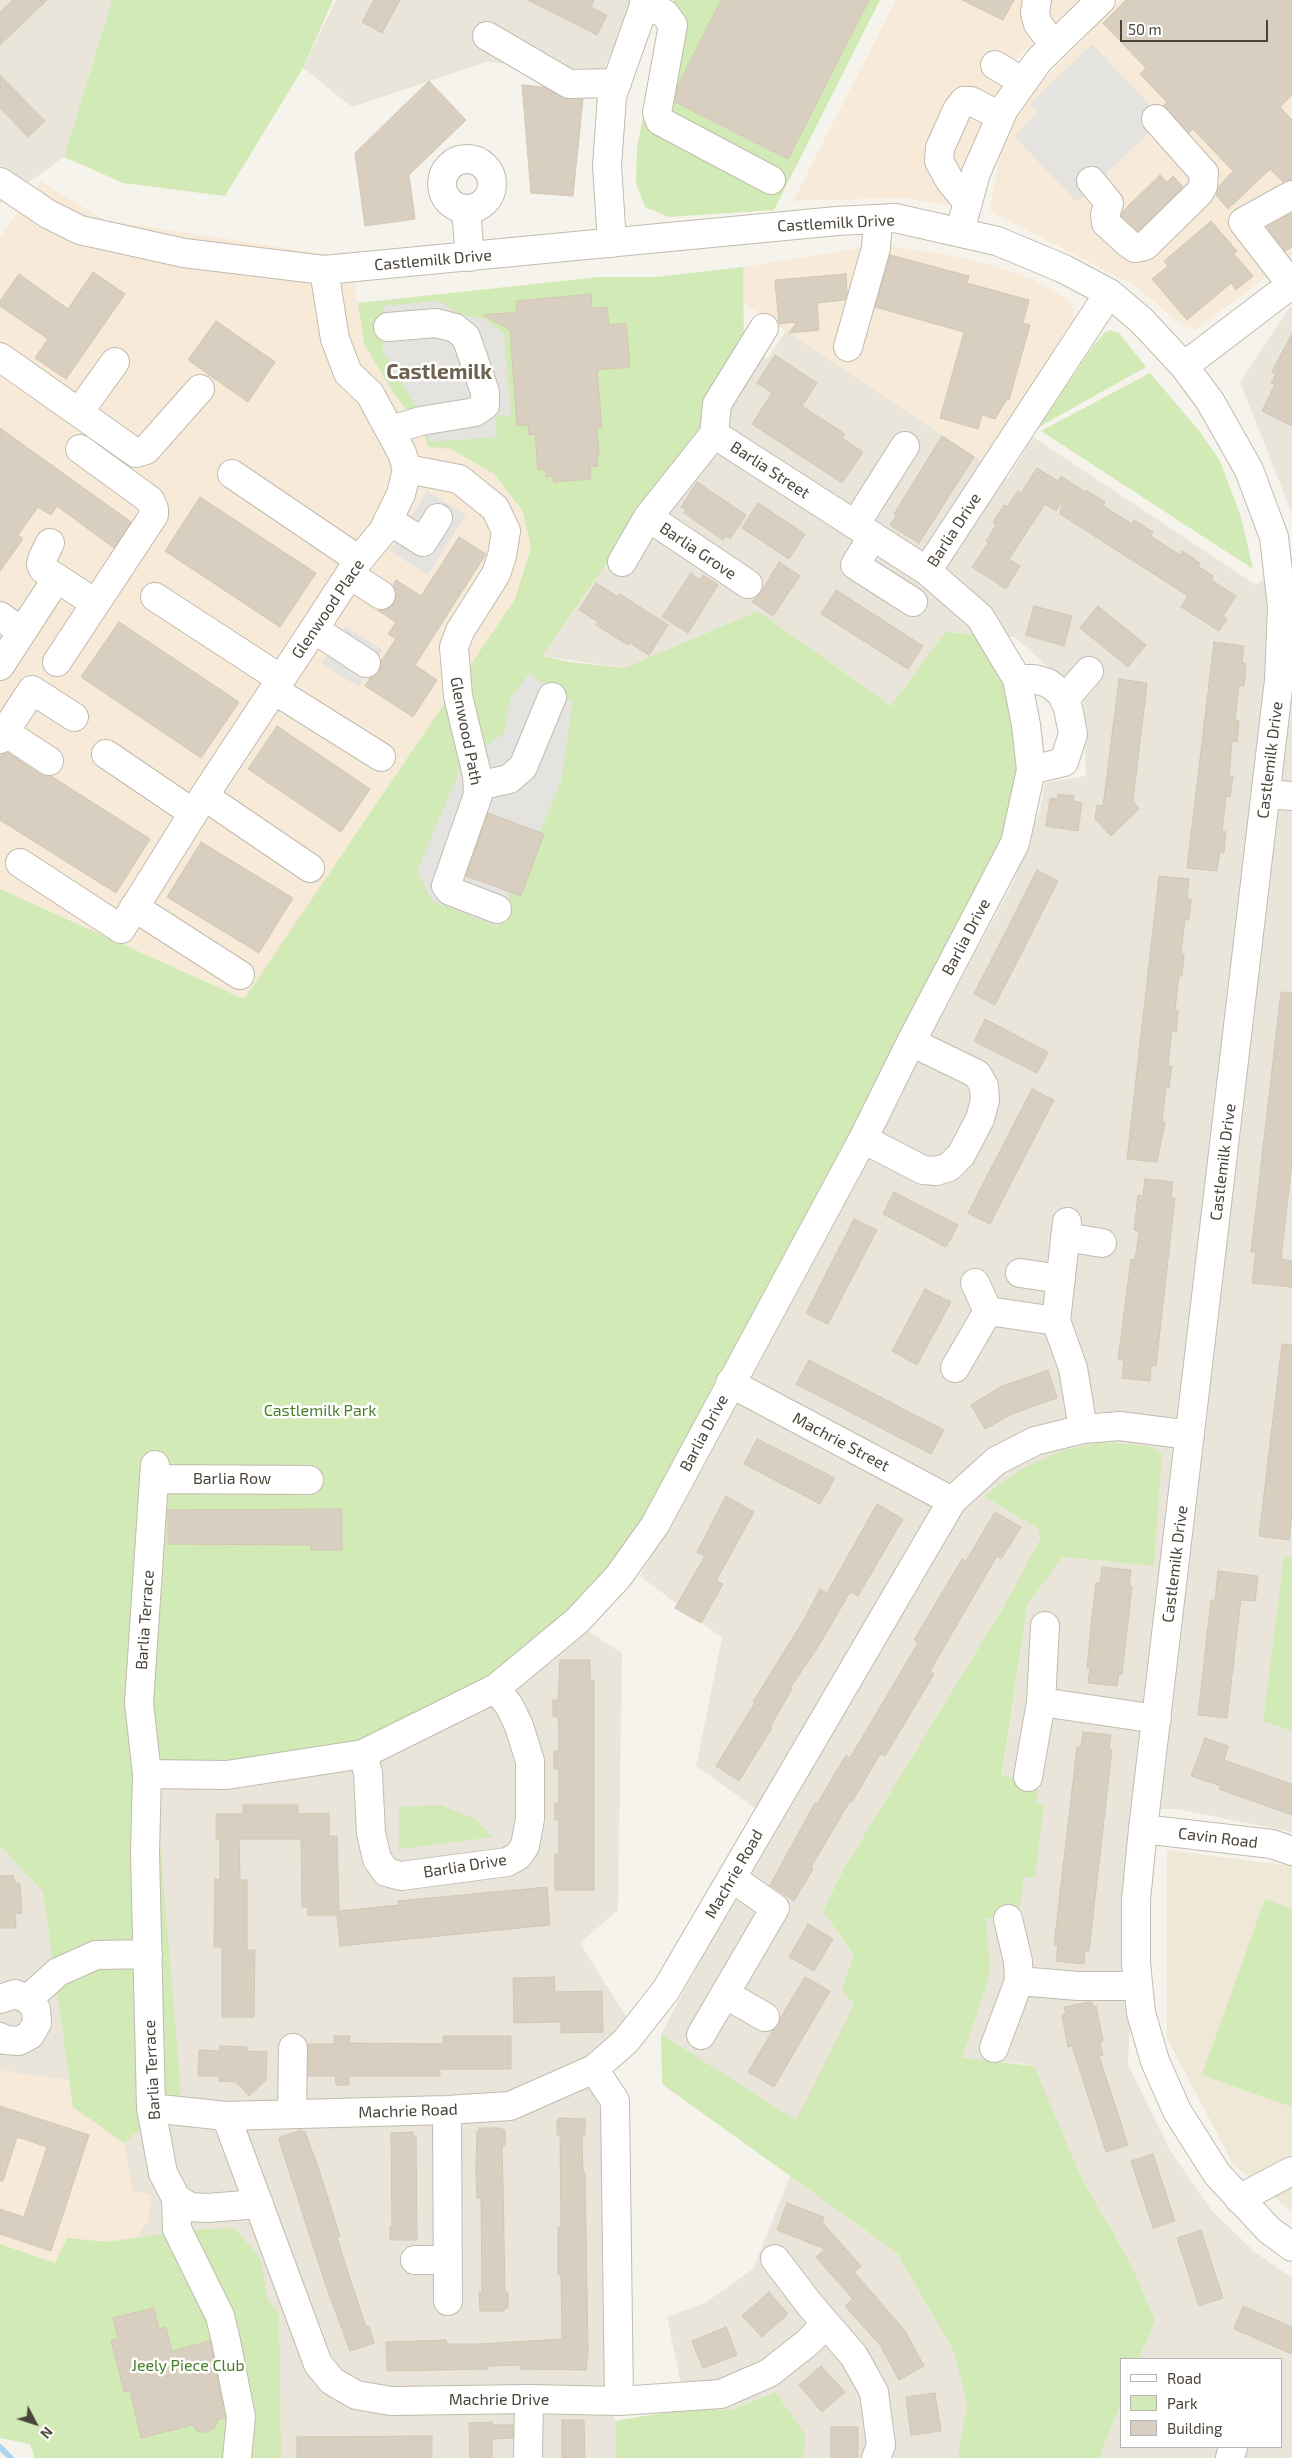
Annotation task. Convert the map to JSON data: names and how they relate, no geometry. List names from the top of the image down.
{
  "streets": {
    "street": [
      "Castlemilk Drive",
      "Barlia Street",
      "Barlia Drive",
      "Barlia Grove",
      "Glenwood Place",
      "Glenwood Path",
      "Machrie Street",
      "Barlia Row",
      "Barlia Terrace",
      "Cavin Road",
      "Machrie Road",
      "Machrie Drive"
    ]
  },
  "crossings": [
    ["Castlemilk Drive", "Barlia Drive"],
    ["Castlemilk Drive", "Cavin Road"],
    ["Castlemilk Drive", "Machrie Road"],
    ["Barlia Street", "Barlia Drive"],
    ["Barlia Street", "Barlia Grove"],
    ["Barlia Drive", "Machrie Street"],
    ["Barlia Drive", "Barlia Terrace"],
    ["Glenwood Place", "Glenwood Path"],
    ["Machrie Street", "Machrie Road"],
    ["Barlia Row", "Barlia Terrace"],
    ["Barlia Terrace", "Machrie Road"],
    ["Machrie Road", "Machrie Drive"]
  ],
  "districts": ["Castlemilk"],
  "parks": ["Castlemilk Park", "Jeely Piece Club"],
  "legend": ["Road", "Park", "Building"],
  "scale_bar": "50 m",
  "north": "bottom right"
}
